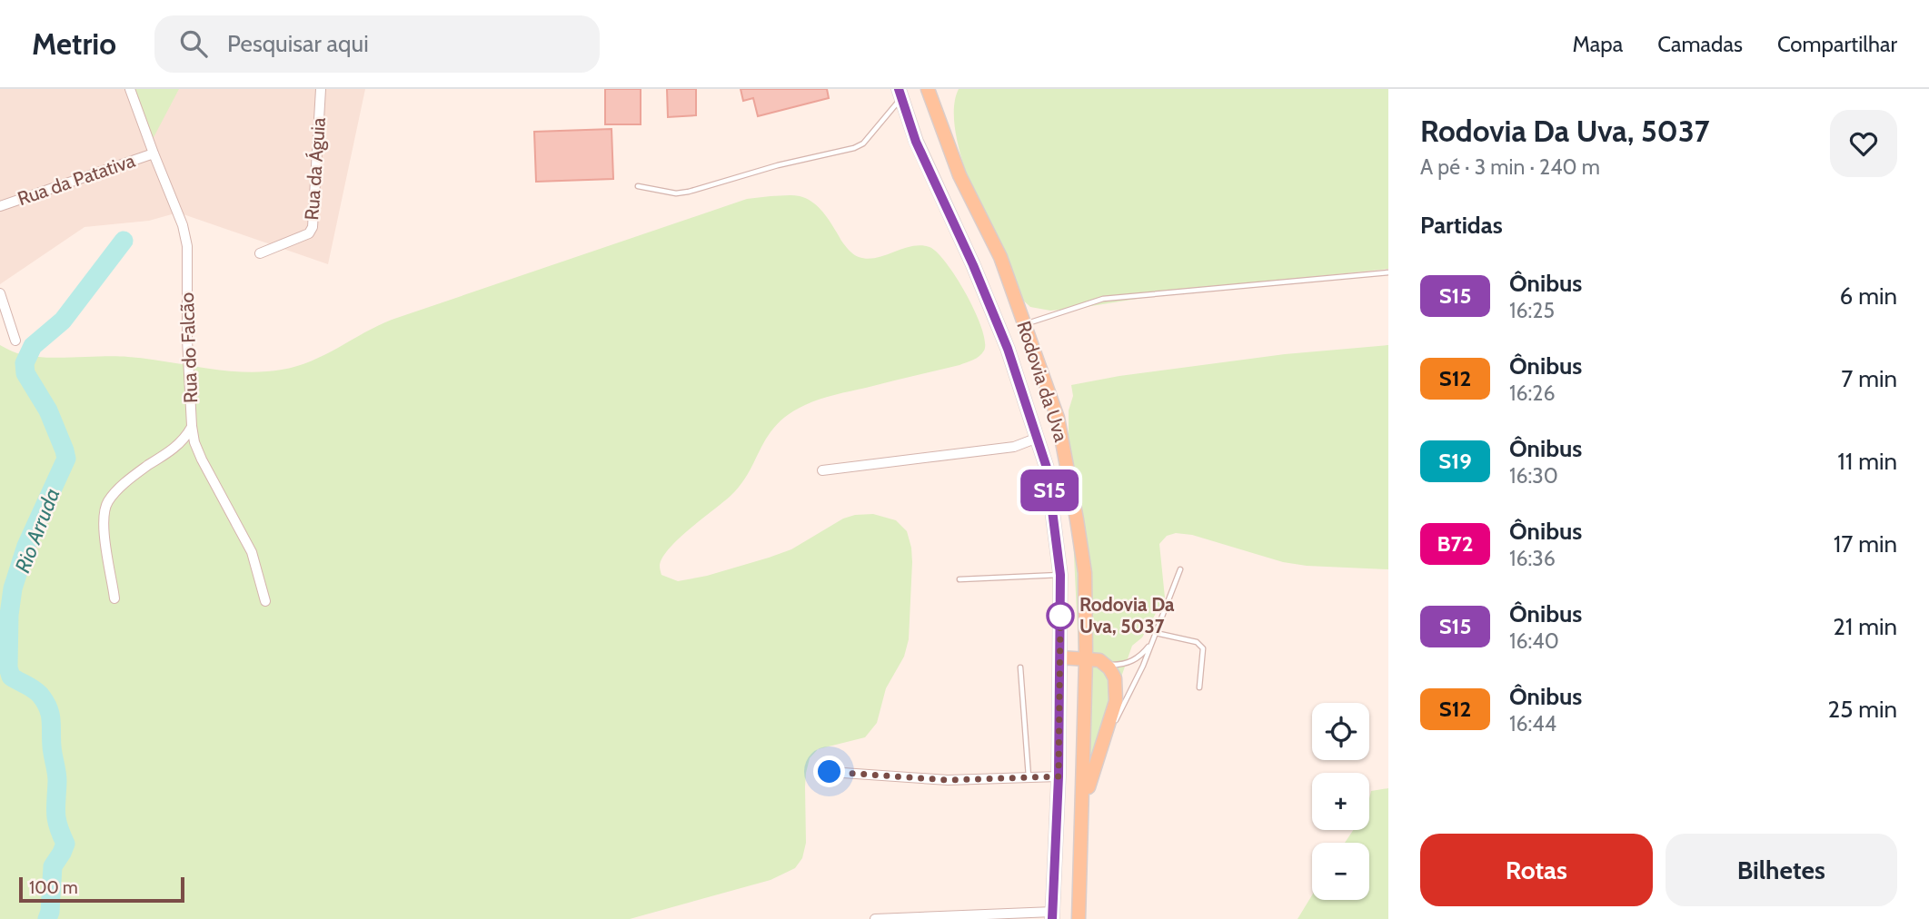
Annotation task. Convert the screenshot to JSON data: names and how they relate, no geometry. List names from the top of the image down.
{
  "streets": {
    "main road": ["Rodovia da Uva"],
    "street": ["Rua da Águia", "Rua da Patativa", "Rua do Falcão"]
  },
  "crossings": [
    ["Rua da Patativa", "Rua do Falcão"]
  ],
  "water": ["Rio Arruda"],
  "places": ["Rodovia Da Uva, 5037"],
  "lines": ["bus line S15"],
  "scale_bar": "100 m",
  "page": {
    "header": "Metrio",
    "search": "Pesquisar aqui",
    "nav": ["Mapa", "Camadas", "Compartilhar"],
    "on_map": "S15",
    "heading": [
      ["Rodovia Da Uva, 5037", "A pé · 3 min · 240 m"],
      "Partidas"
    ],
    "list": [
      {
        "mark": "S15",
        "name": "Ônibus",
        "note": "16:25",
        "value": "6 min"
      },
      {
        "mark": "S12",
        "name": "Ônibus",
        "note": "16:26",
        "value": "7 min"
      },
      {
        "mark": "S19",
        "name": "Ônibus",
        "note": "16:30",
        "value": "11 min"
      },
      {
        "mark": "B72",
        "name": "Ônibus",
        "note": "16:36",
        "value": "17 min"
      },
      {
        "mark": "S15",
        "name": "Ônibus",
        "note": "16:40",
        "value": "21 min"
      },
      {
        "mark": "S12",
        "name": "Ônibus",
        "note": "16:44",
        "value": "25 min"
      }
    ],
    "map_buttons": ["+", "−"],
    "buttons": ["Rotas", "Bilhetes"],
    "scale": "100 m"
  }
}
